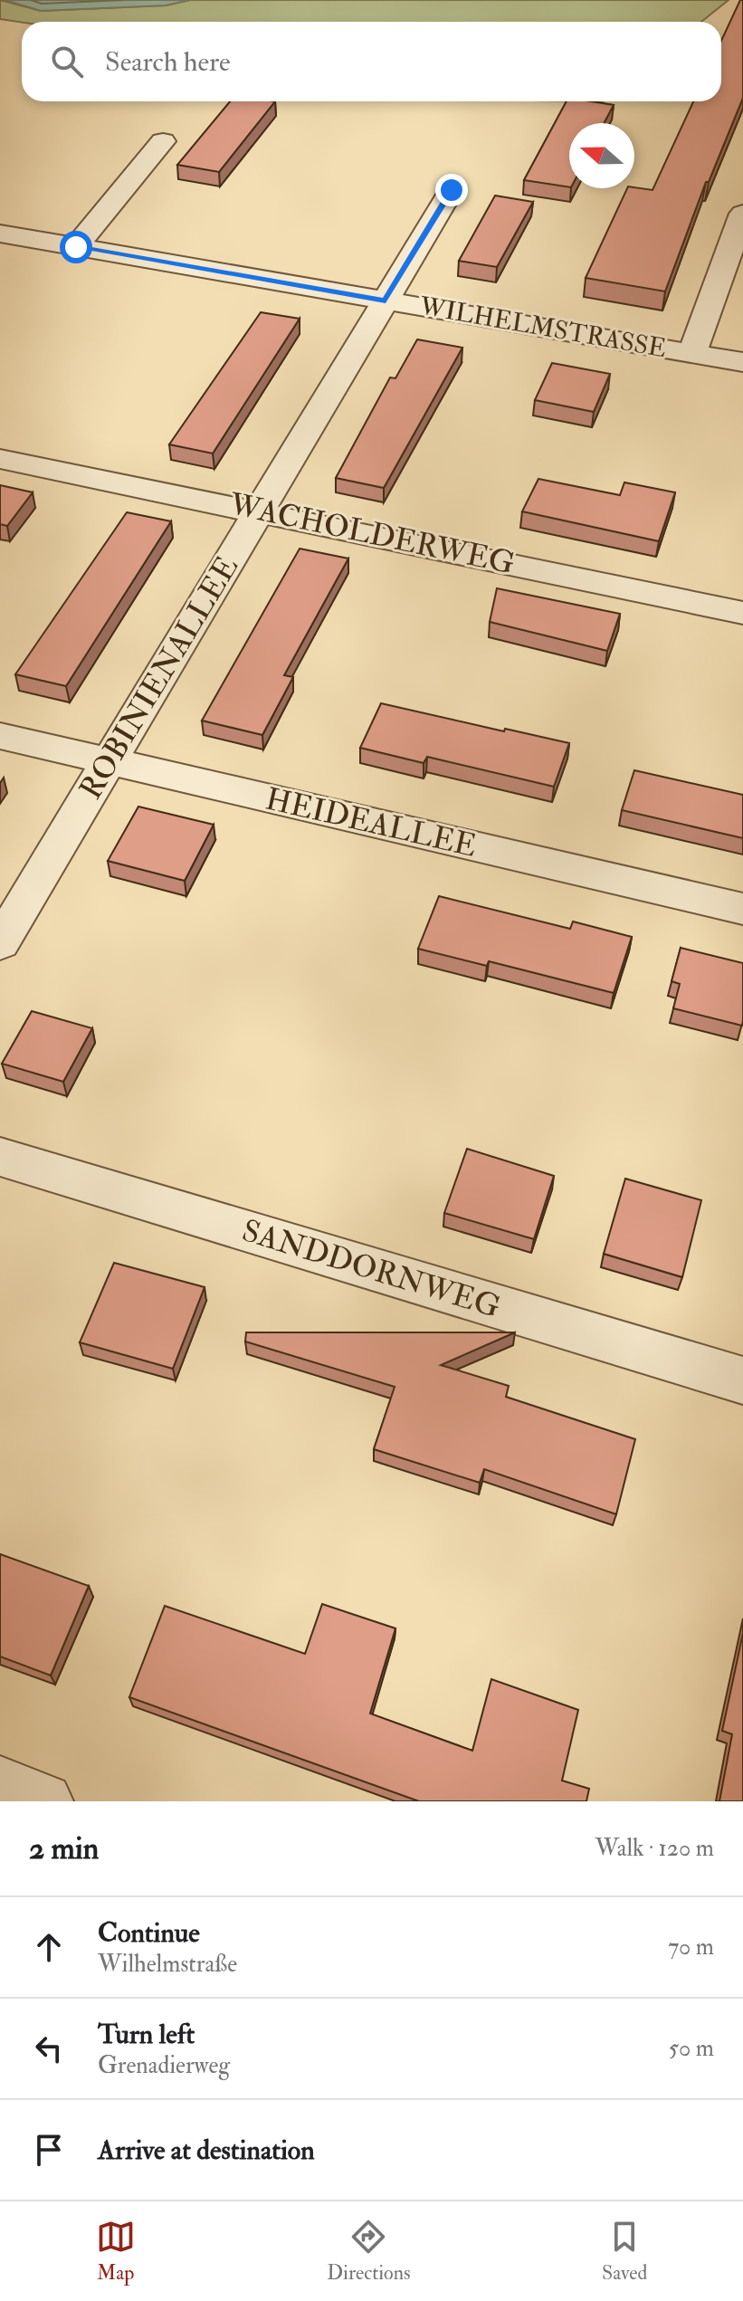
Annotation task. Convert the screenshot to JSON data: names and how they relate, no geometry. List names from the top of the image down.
{
  "streets": {
    "street": [
      "WILHELMSTRASSE",
      "WACHOLDERWEG",
      "ROBINIENALLEE",
      "HEIDEALLEE",
      "SANDDORNWEG"
    ]
  },
  "crossings": [
    ["WILHELMSTRASSE", "ROBINIENALLEE"],
    ["WACHOLDERWEG", "ROBINIENALLEE"],
    ["ROBINIENALLEE", "HEIDEALLEE"]
  ],
  "north": "left",
  "page": {
    "search": "Search here",
    "heading": ["2 min", "Walk · 120 m"],
    "list": [
      ["Continue", "Wilhelmstraße", "70 m"],
      ["Turn left", "Grenadierweg", "50 m"],
      "Arrive at destination"
    ],
    "nav": ["Map", "Directions", "Saved"]
  }
}
